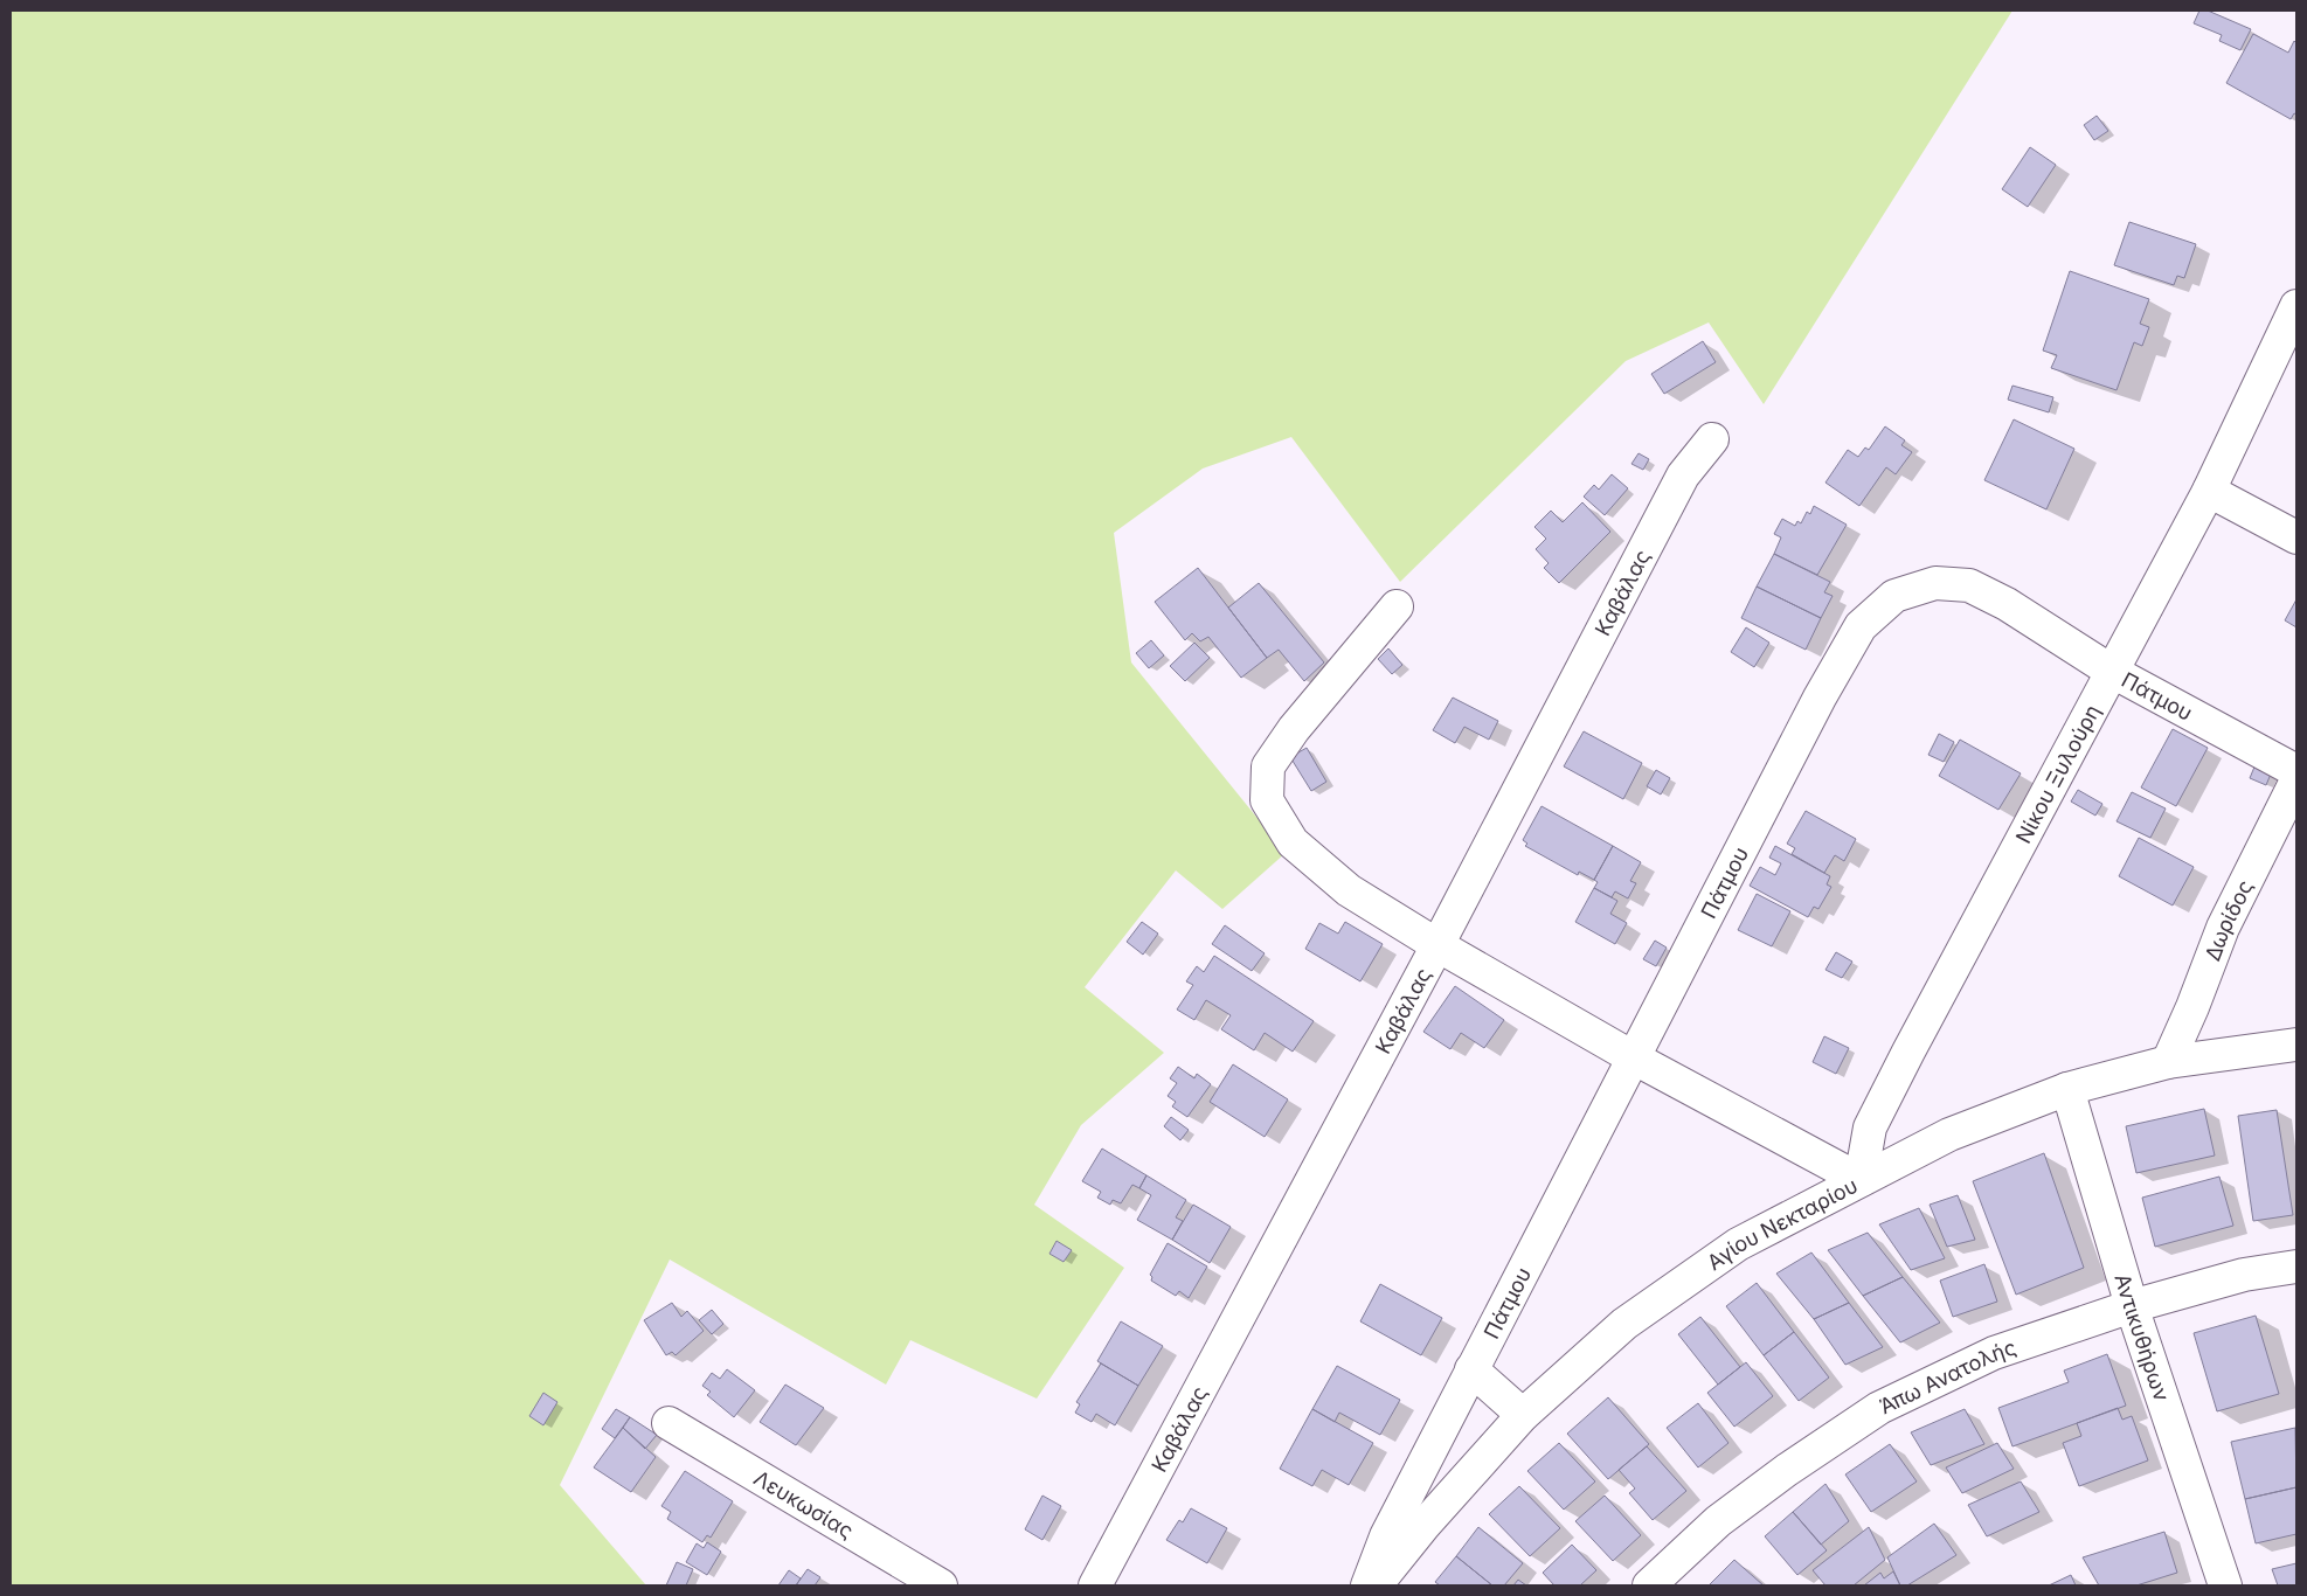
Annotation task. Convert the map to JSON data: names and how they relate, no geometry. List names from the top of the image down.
{
  "streets": {
    "street": [
      "Καβάλας",
      "Πάτμου",
      "Νίκου Ξυλούρη",
      "Δωρίδος",
      "Αγίου Νεκταρίου",
      "Αντικυθήρων",
      "Άπω Ανατολής",
      "Λευκωσίας"
    ]
  },
  "crossings": [
    ["Πάτμου", "Νίκου Ξυλούρη"],
    ["Νίκου Ξυλούρη", "Αγίου Νεκταρίου"],
    ["Δωρίδος", "Αγίου Νεκταρίου"],
    ["Αγίου Νεκταρίου", "Αντικυθήρων"],
    ["Αντικυθήρων", "Άπω Ανατολής"]
  ]
}
